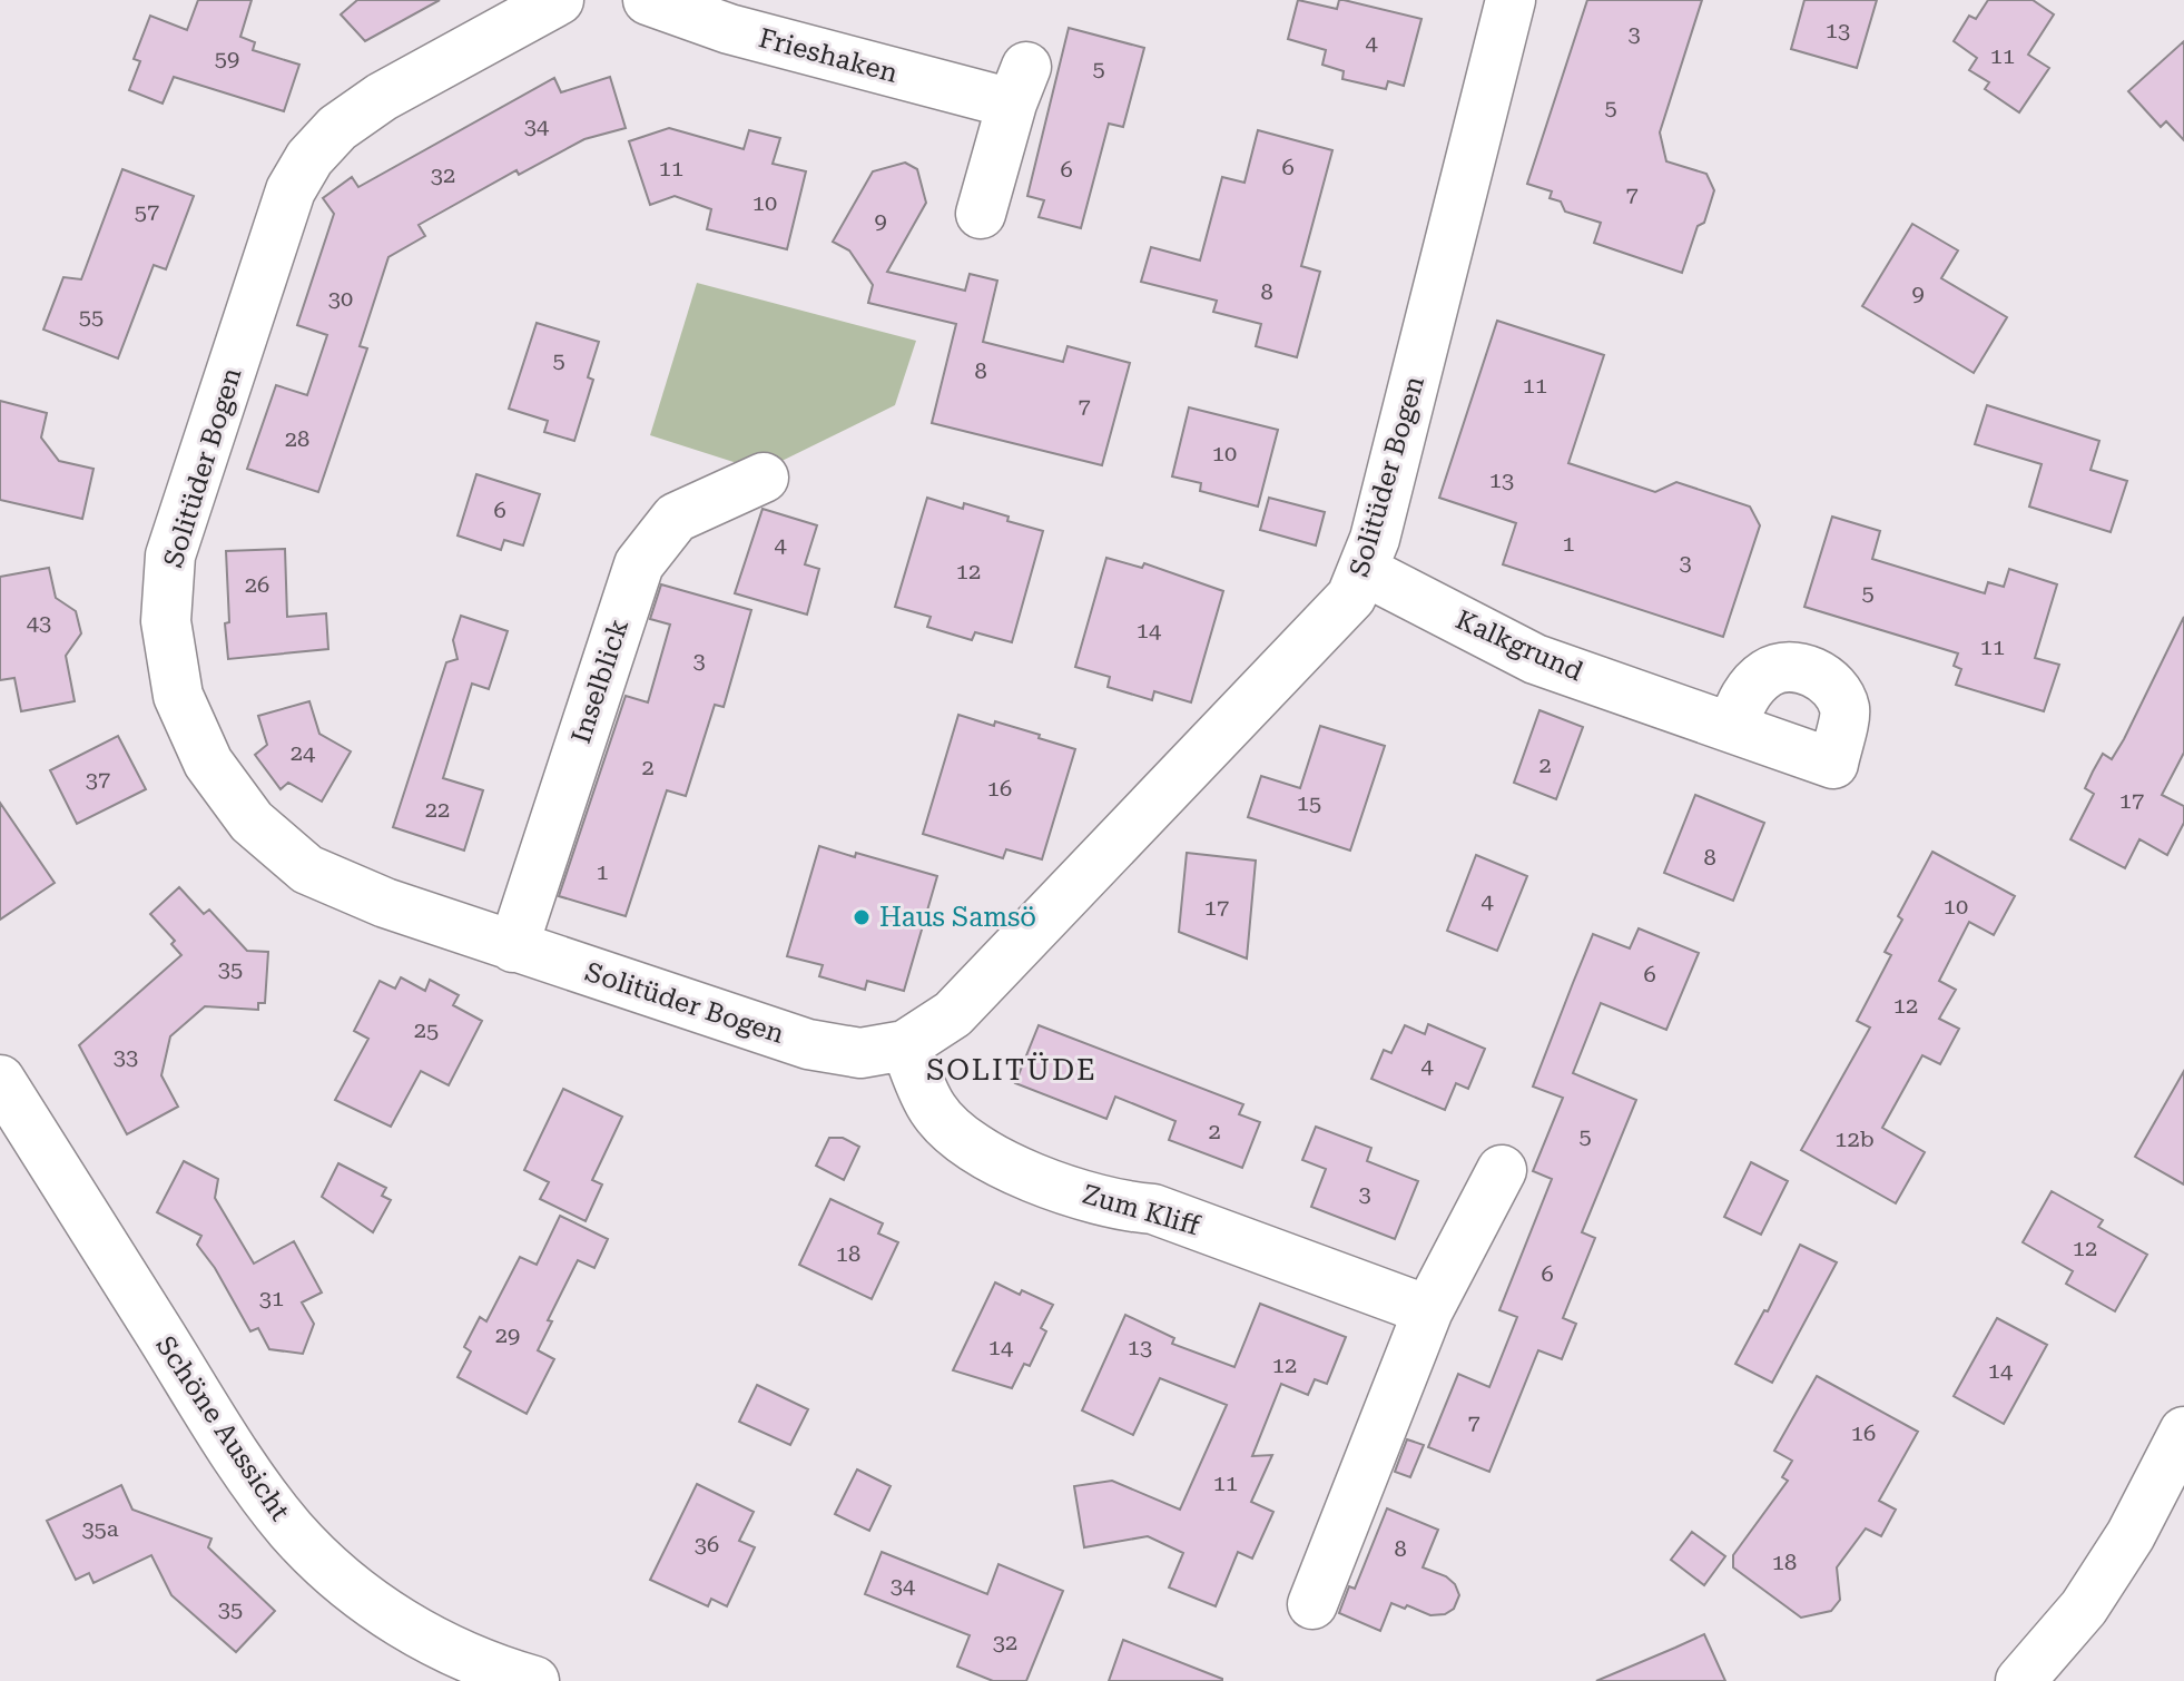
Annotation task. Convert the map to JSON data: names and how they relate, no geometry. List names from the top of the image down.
{
  "streets": {
    "street": [
      "Frieshaken",
      "Solitüder Bogen",
      "Kalkgrund",
      "Inselblick",
      "Zum Kliff",
      "Schöne Aussicht"
    ]
  },
  "crossings": [
    ["Solitüder Bogen", "Kalkgrund"],
    ["Solitüder Bogen", "Inselblick"],
    ["Solitüder Bogen", "Zum Kliff"]
  ],
  "districts": ["SOLITÜDE"],
  "places": ["Haus Samsö"],
  "house_numbers": [
    "13",
    "3",
    "4",
    "11",
    "59",
    "5",
    "5",
    "34",
    "6",
    "11",
    "6",
    "32",
    "7",
    "10",
    "57",
    "9",
    "8",
    "9",
    "30",
    "55",
    "5",
    "8",
    "11",
    "7",
    "28",
    "10",
    "13",
    "6",
    "1",
    "4",
    "3",
    "12",
    "26",
    "5",
    "43",
    "14",
    "11",
    "3",
    "24",
    "2",
    "2",
    "37",
    "16",
    "17",
    "15",
    "22",
    "8",
    "1",
    "4",
    "10",
    "17",
    "35",
    "6",
    "12",
    "25",
    "33",
    "4",
    "2",
    "5",
    "12b",
    "3",
    "12",
    "18",
    "6",
    "31",
    "29",
    "14",
    "13",
    "12",
    "14",
    "7",
    "16",
    "11",
    "35a",
    "36",
    "8",
    "18",
    "34",
    "35",
    "32"
  ]
}
